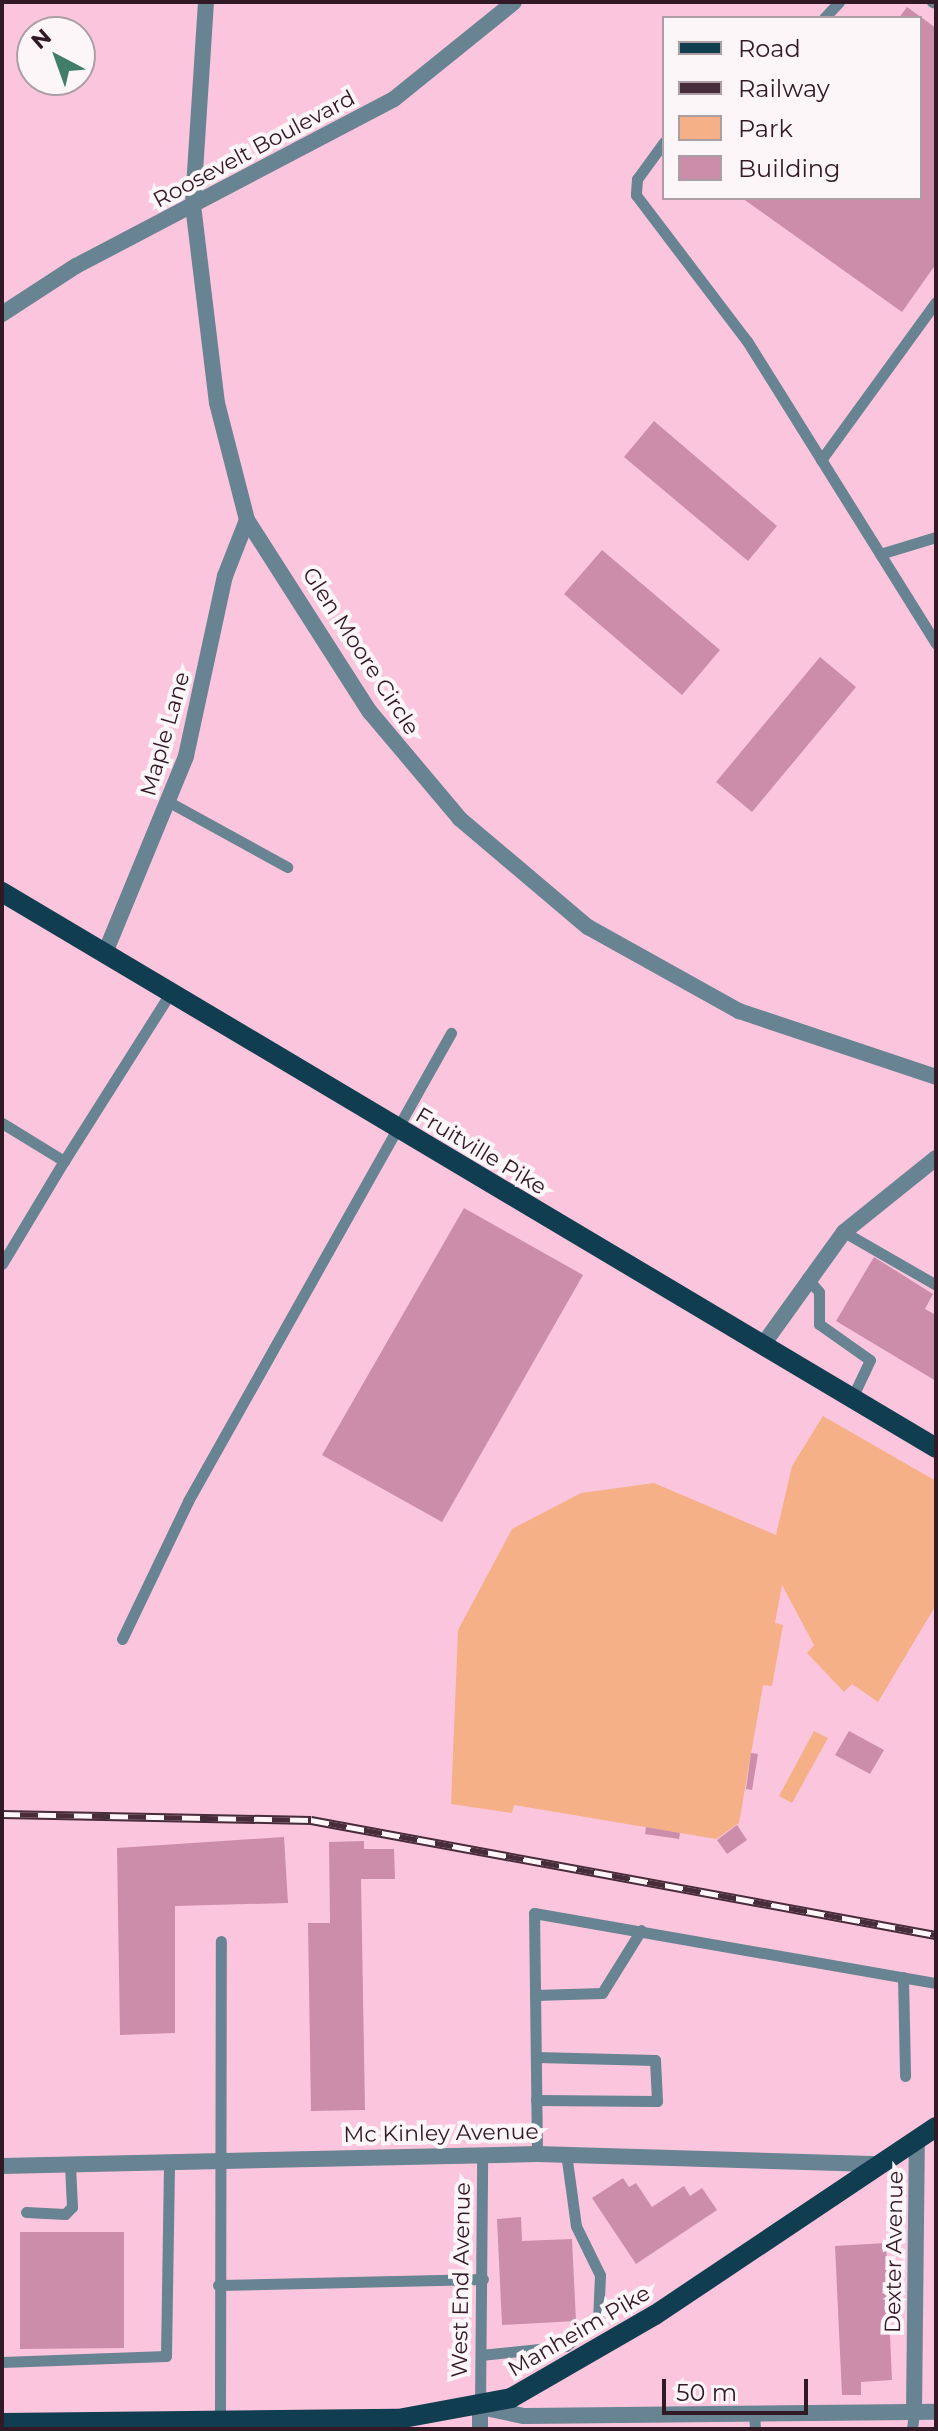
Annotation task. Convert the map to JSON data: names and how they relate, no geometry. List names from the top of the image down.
{
  "streets": {
    "main road": ["Fruitville Pike", "Manheim Pike"],
    "street": [
      "Roosevelt Boulevard",
      "Glen Moore Circle",
      "Maple Lane",
      "Mc Kinley Avenue",
      "Dexter Avenue"
    ],
    "lane": ["West End Avenue"]
  },
  "crossings": [
    ["Roosevelt Boulevard", "Glen Moore Circle"],
    ["Glen Moore Circle", "Maple Lane"],
    ["Maple Lane", "Fruitville Pike"],
    ["Mc Kinley Avenue", "West End Avenue"],
    ["Mc Kinley Avenue", "Manheim Pike"],
    ["Dexter Avenue", "Manheim Pike"],
    ["West End Avenue", "Manheim Pike"]
  ],
  "legend": [
    "Road",
    "Railway",
    "Park",
    "Building"
  ],
  "scale_bar": "50 m",
  "north": "top left"
}
